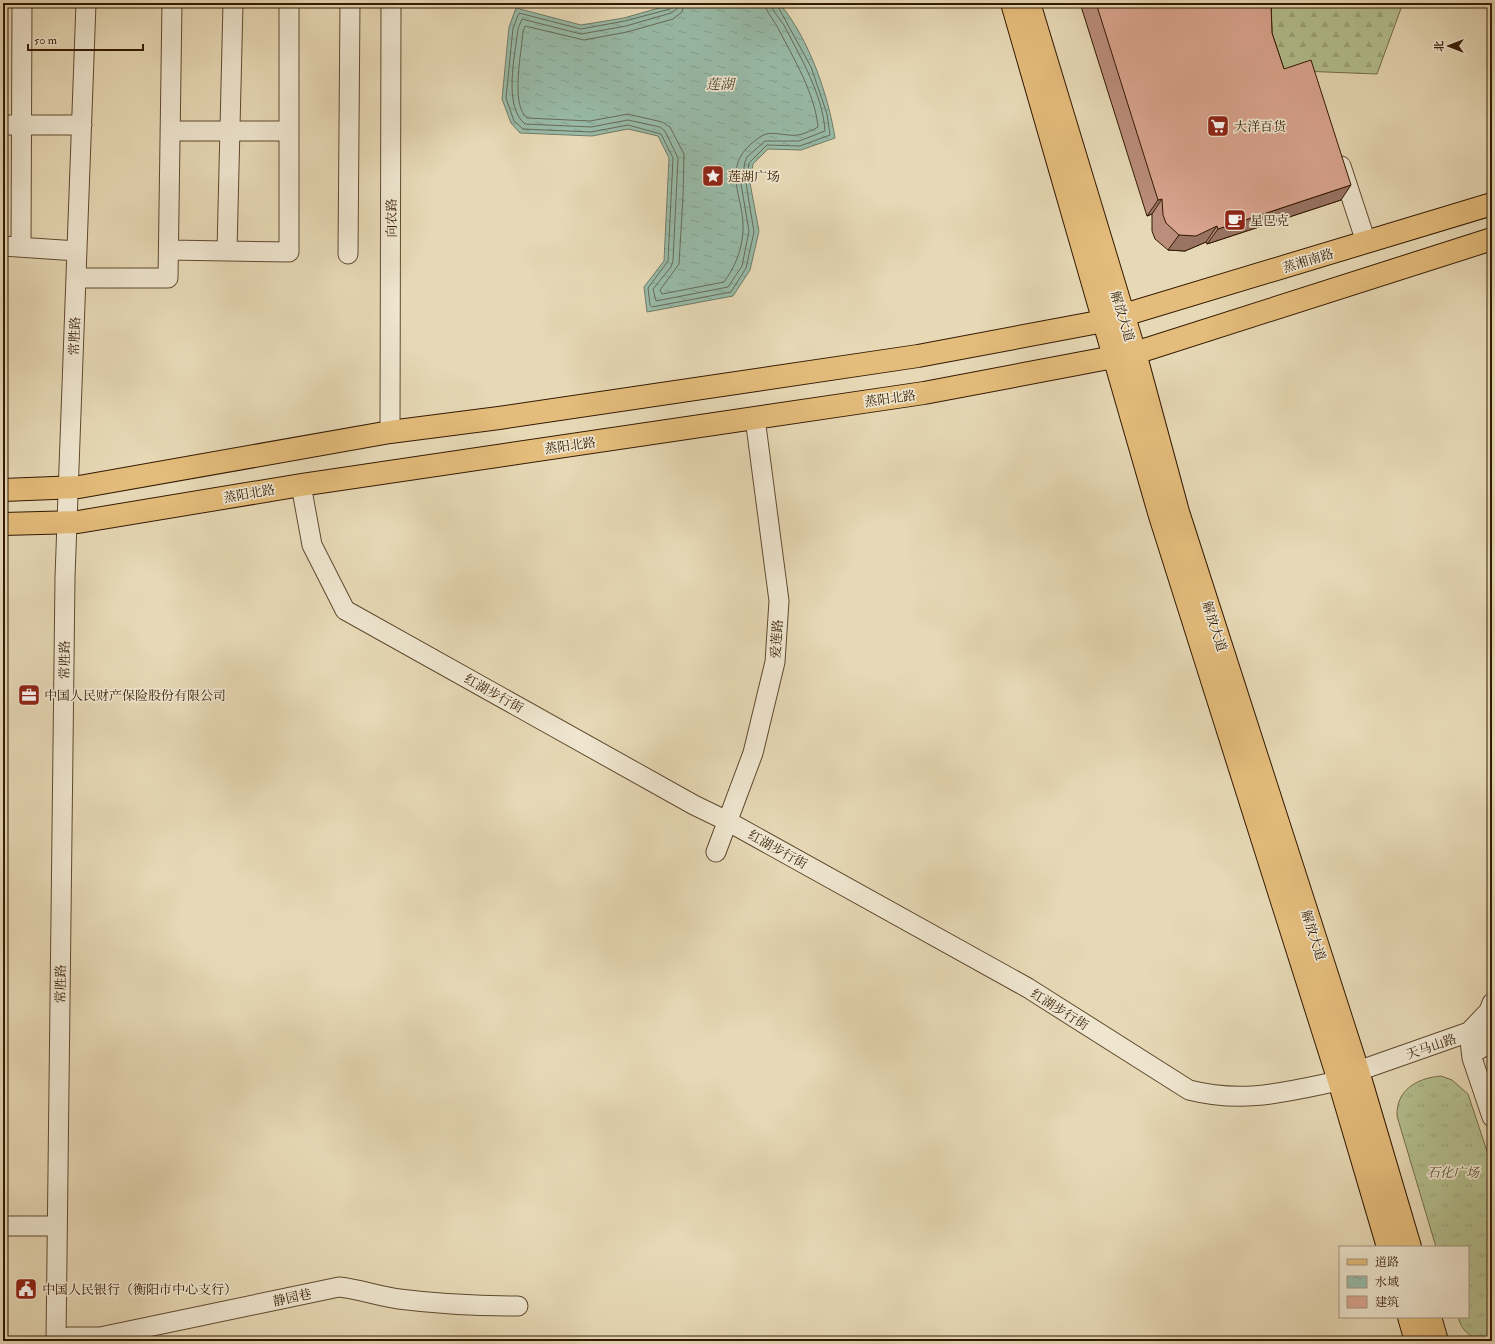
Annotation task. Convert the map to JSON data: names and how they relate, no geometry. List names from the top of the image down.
{
  "streets": {
    "main road": ["蒸湘南路", "解放大道", "蒸阳北路"],
    "street": [
      "向农路",
      "常胜路",
      "爱莲路",
      "红湖步行街",
      "天马山路",
      "静园巷"
    ]
  },
  "crossings": [
    ["蒸湘南路", "解放大道"],
    ["解放大道", "蒸阳北路"],
    ["解放大道", "红湖步行街"],
    ["解放大道", "天马山路"],
    ["常胜路", "蒸阳北路"],
    ["常胜路", "静园巷"],
    ["蒸阳北路", "爱莲路"],
    ["蒸阳北路", "红湖步行街"],
    ["爱莲路", "红湖步行街"],
    ["红湖步行街", "天马山路"]
  ],
  "water": ["莲湖"],
  "parks": ["石化广场"],
  "places": {
    "supermarket": ["大洋百货"],
    "place": ["莲湖广场"],
    "cafe": ["星巴克"],
    "office": ["中国人民财产保险股份有限公司"],
    "public building": ["中国人民银行（衡阳市中心支行）"]
  },
  "legend": ["道路", "水域", "建筑"],
  "scale_bar": "50 m",
  "north": "left"
}
